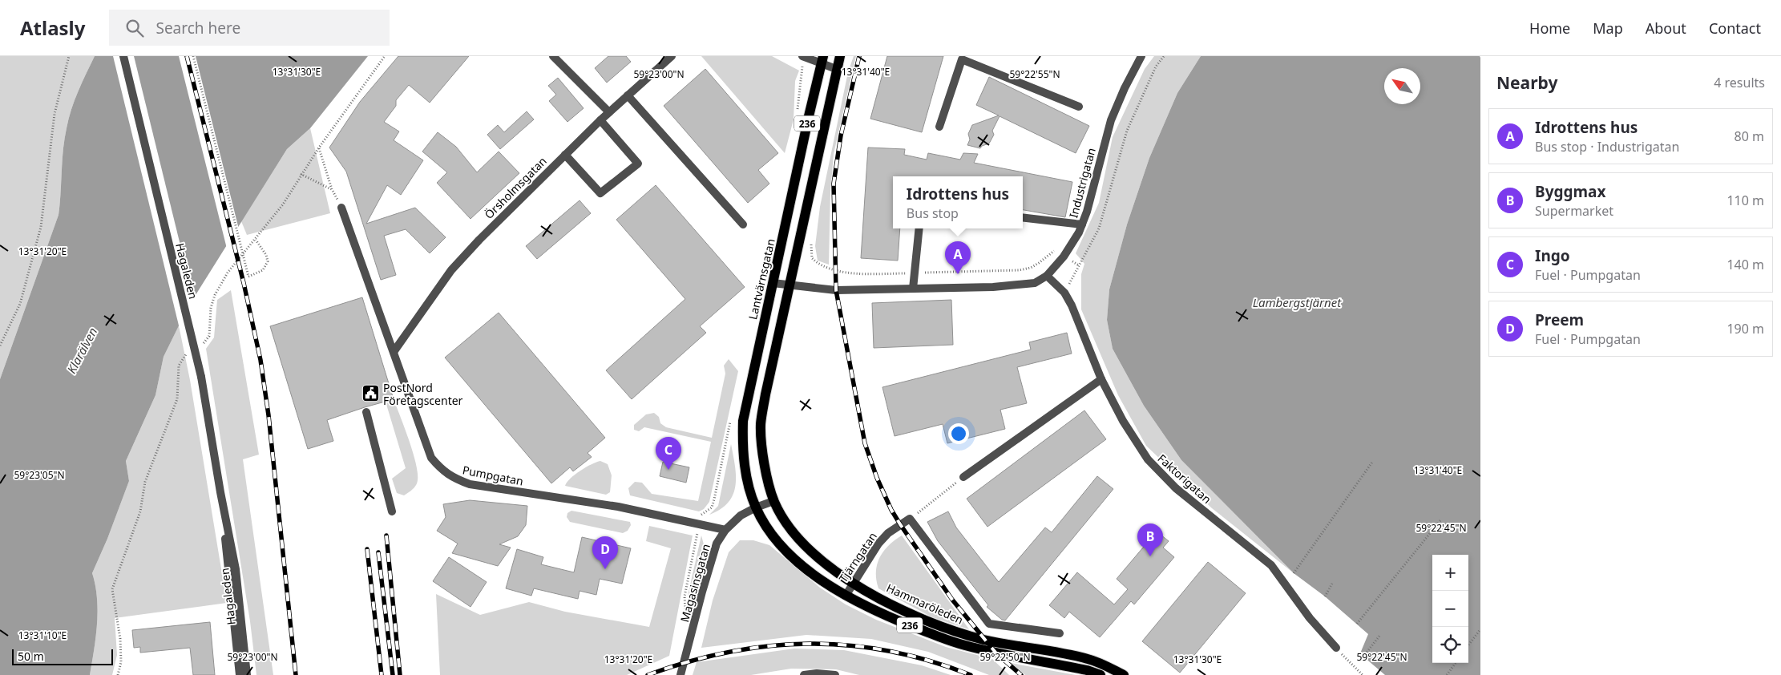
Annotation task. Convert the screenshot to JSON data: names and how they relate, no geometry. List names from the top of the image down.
{
  "streets": {
    "main road": ["236", "Lantvärnsgatan", "Hammaröleden"],
    "street": [
      "Industrigatan",
      "Örsholmsgatan",
      "Hagaleden",
      "Pumpgatan",
      "Faktorigatan",
      "Tjärngatan",
      "Magasinsgatan"
    ]
  },
  "crossings": [
    ["236", "Industrigatan"],
    ["236", "Magasinsgatan"],
    ["236", "Hammaröleden"],
    ["Industrigatan", "Lantvärnsgatan"],
    ["Industrigatan", "Faktorigatan"],
    ["Örsholmsgatan", "Pumpgatan"],
    ["Lantvärnsgatan", "Magasinsgatan"],
    ["Lantvärnsgatan", "Hammaröleden"],
    ["Pumpgatan", "Magasinsgatan"],
    ["Tjärngatan", "Hammaröleden"],
    ["Magasinsgatan", "Hammaröleden"]
  ],
  "water": ["Lambergstjärnet", "Klarälven"],
  "places": {
    "public building": ["PostNord Företagscenter"]
  },
  "scale_bar": "50 m",
  "north": "top left",
  "page": {
    "header": "Atlasly",
    "search": "Search here",
    "nav": [
      "Home",
      "Map",
      "About",
      "Contact"
    ],
    "heading": ["Nearby", "4 results"],
    "list": [
      {
        "mark": "A",
        "name": "Idrottens hus",
        "note": "Bus stop · Industrigatan",
        "value": "80 m"
      },
      {
        "mark": "B",
        "name": "Byggmax",
        "note": "Supermarket",
        "value": "110 m"
      },
      {
        "mark": "C",
        "name": "Ingo",
        "note": "Fuel · Pumpgatan",
        "value": "140 m"
      },
      {
        "mark": "D",
        "name": "Preem",
        "note": "Fuel · Pumpgatan",
        "value": "190 m"
      }
    ],
    "popup": ["Idrottens hus", "Bus stop"],
    "pins": [
      "A",
      "C",
      "B",
      "D"
    ],
    "map_buttons": ["+", "−"],
    "scale": "50 m"
  },
  "coordinates": [
    "13°31'30\"E",
    "13°31'40\"E",
    "59°23'00\"N",
    "59°22'55\"N",
    "13°31'20\"E",
    "59°23'05\"N",
    "59°22'45\"N",
    "13°31'10\"E",
    "59°22'50\"N"
  ]
}
